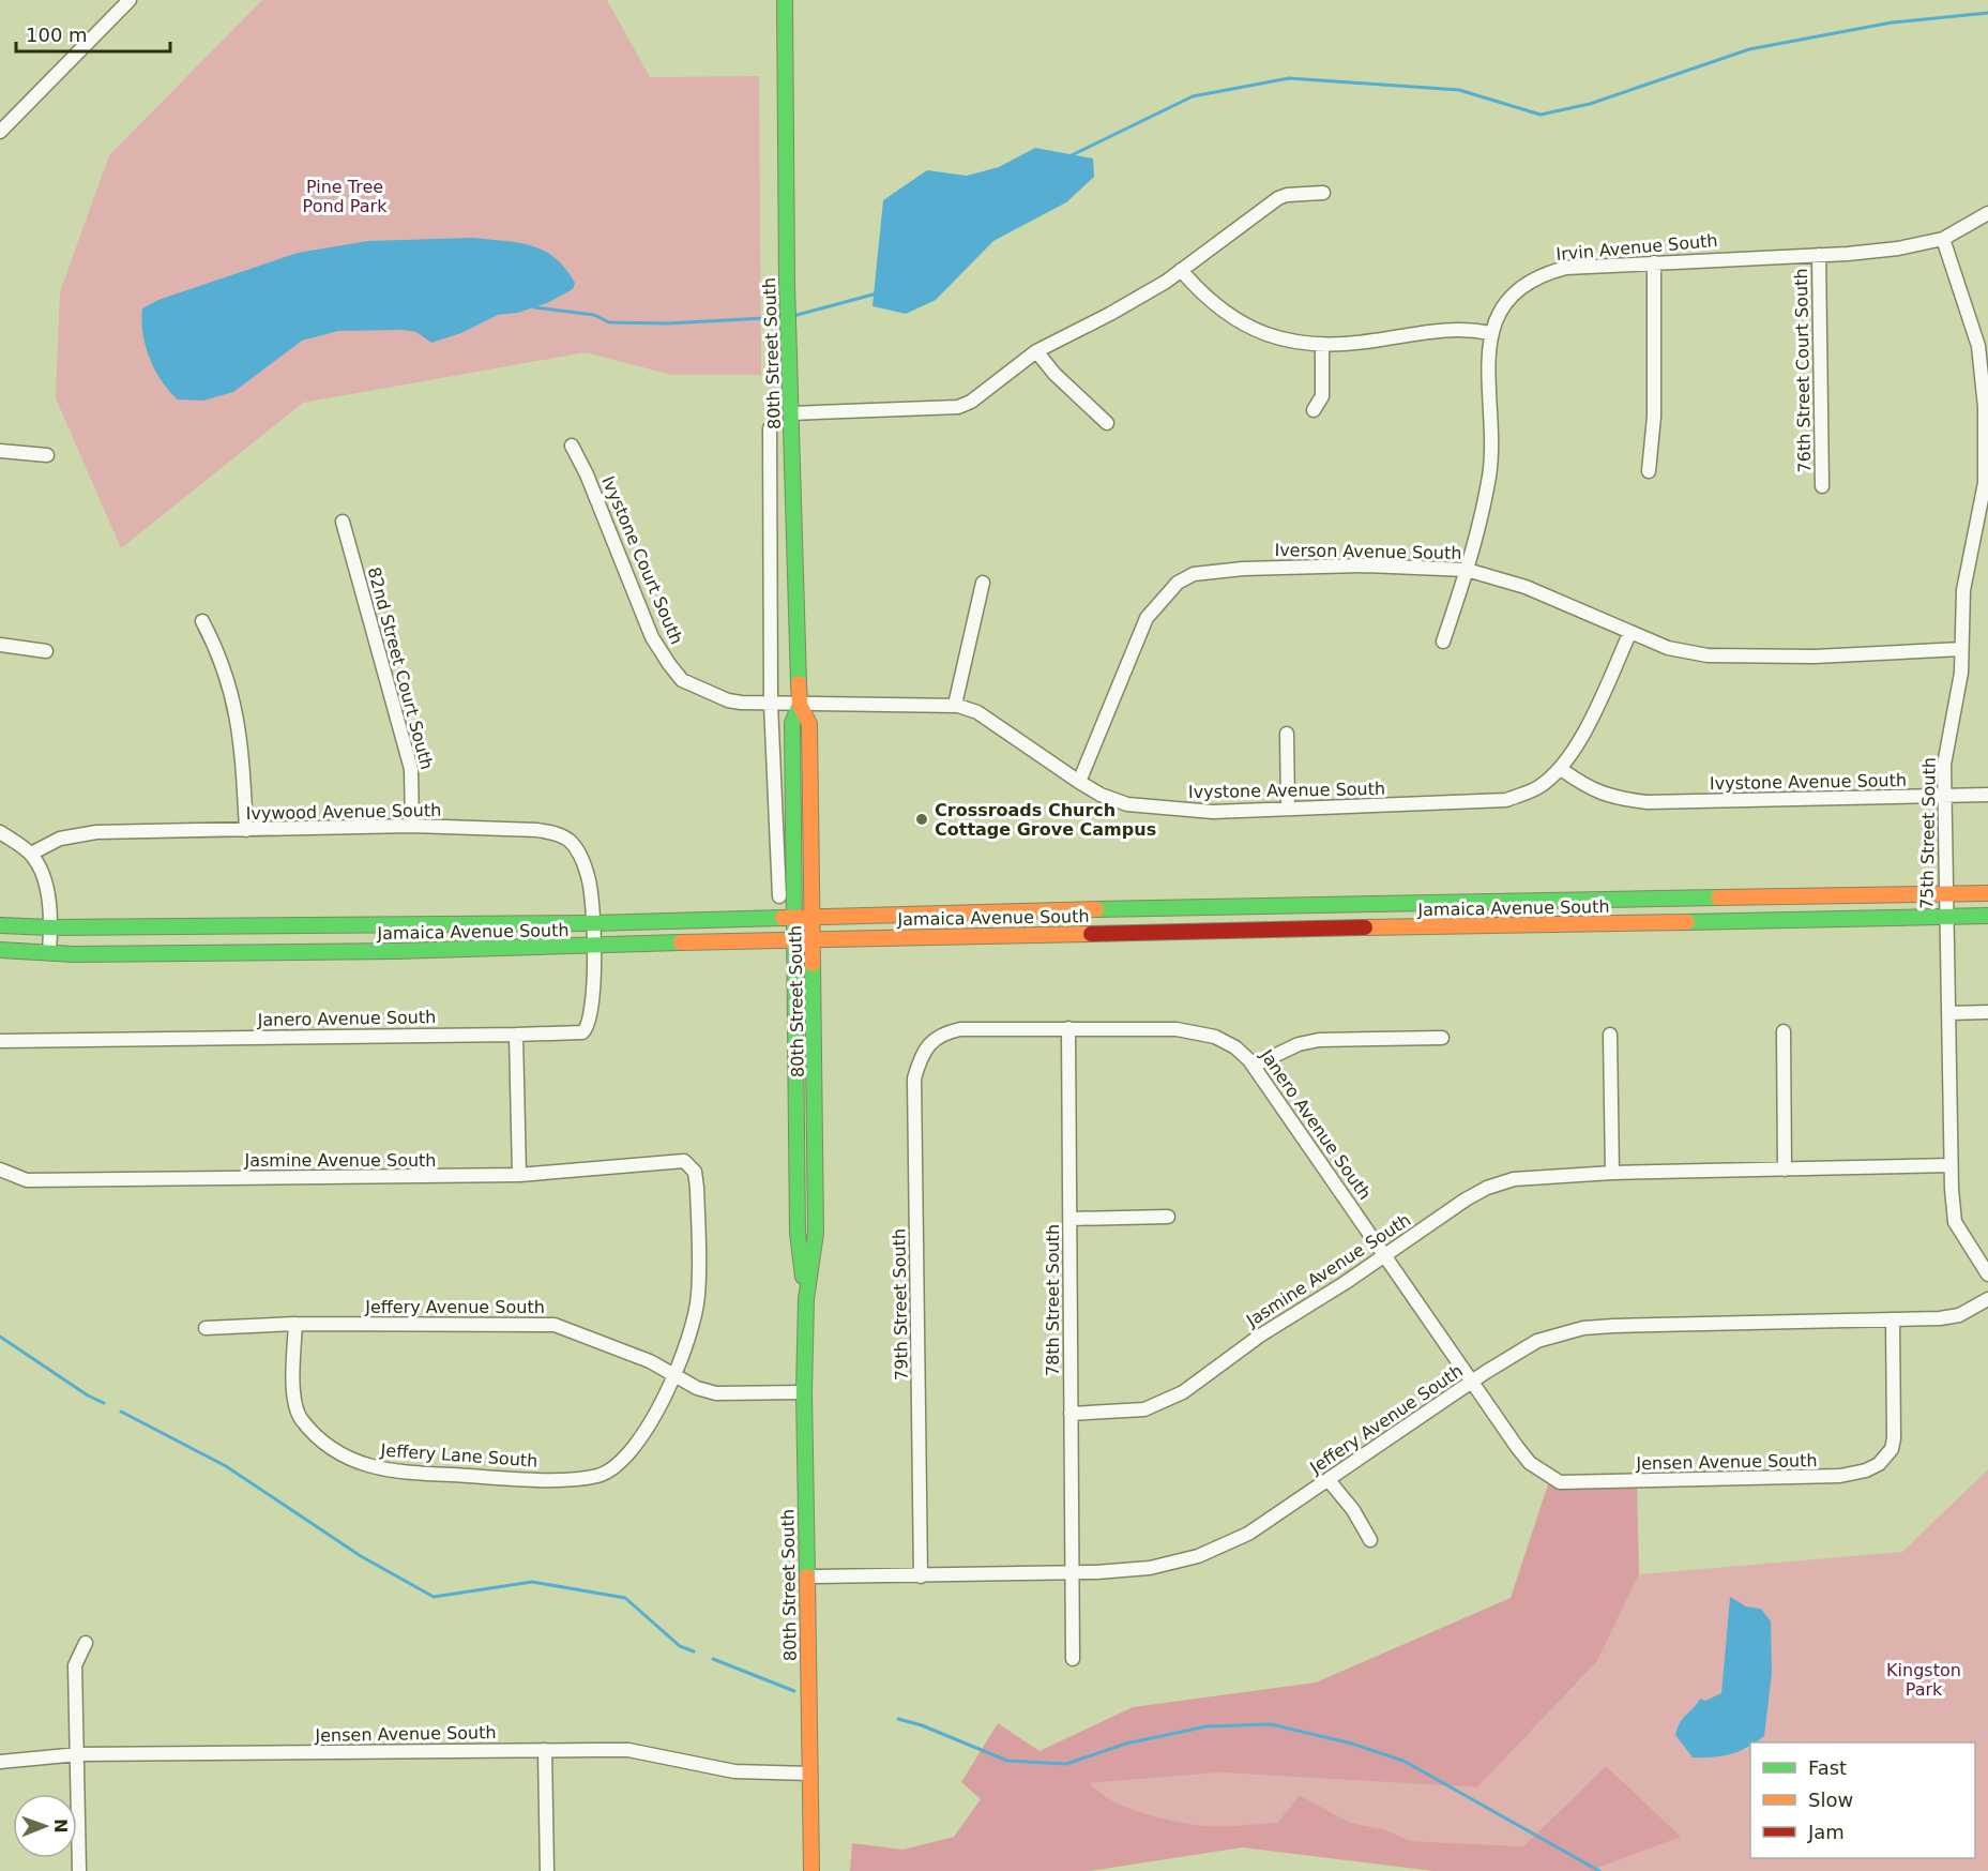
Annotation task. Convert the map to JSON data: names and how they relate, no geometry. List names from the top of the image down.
{
  "streets": {
    "main road": ["80th Street South", "Jamaica Avenue South"],
    "street": [
      "Irvin Avenue South",
      "76th Street Court South",
      "Iverson Avenue South",
      "Ivystone Court South",
      "82nd Street Court South",
      "Ivystone Avenue South",
      "Ivywood Avenue South",
      "75th Street South",
      "Janero Avenue South",
      "Jasmine Avenue South",
      "78th Street South",
      "79th Street South",
      "Jeffery Avenue South",
      "Jeffery Lane South",
      "Jensen Avenue South"
    ]
  },
  "crossings": [
    ["Irvin Avenue South", "76th Street Court South"],
    ["Irvin Avenue South", "75th Street South"],
    ["80th Street South", "Ivystone Court South"],
    ["80th Street South", "Ivystone Avenue South"],
    ["80th Street South", "Jamaica Avenue South"],
    ["80th Street South", "Jeffery Avenue South"],
    ["80th Street South", "Jensen Avenue South"],
    ["Iverson Avenue South", "Ivystone Avenue South"],
    ["Iverson Avenue South", "75th Street South"],
    ["Ivystone Court South", "Ivystone Avenue South"],
    ["82nd Street Court South", "Ivywood Avenue South"],
    ["Ivystone Avenue South", "75th Street South"],
    ["Ivywood Avenue South", "Jamaica Avenue South"],
    ["Ivywood Avenue South", "Janero Avenue South"],
    ["75th Street South", "Jamaica Avenue South"],
    ["75th Street South", "Jasmine Avenue South"],
    ["Jamaica Avenue South", "Janero Avenue South"],
    ["Janero Avenue South", "Jasmine Avenue South"],
    ["Janero Avenue South", "78th Street South"],
    ["Janero Avenue South", "79th Street South"],
    ["Janero Avenue South", "Jeffery Avenue South"],
    ["Janero Avenue South", "Jensen Avenue South"],
    ["Jasmine Avenue South", "78th Street South"],
    ["Jasmine Avenue South", "Jeffery Lane South"],
    ["78th Street South", "Jeffery Avenue South"],
    ["79th Street South", "Jeffery Avenue South"],
    ["Jeffery Avenue South", "Jeffery Lane South"],
    ["Jeffery Avenue South", "Jensen Avenue South"]
  ],
  "parks": ["Pine Tree Pond Park", "Kingston Park"],
  "places": ["Crossroads Church Cottage Grove Campus"],
  "legend": ["Fast", "Slow", "Jam"],
  "scale_bar": "100 m",
  "north": "right"
}
